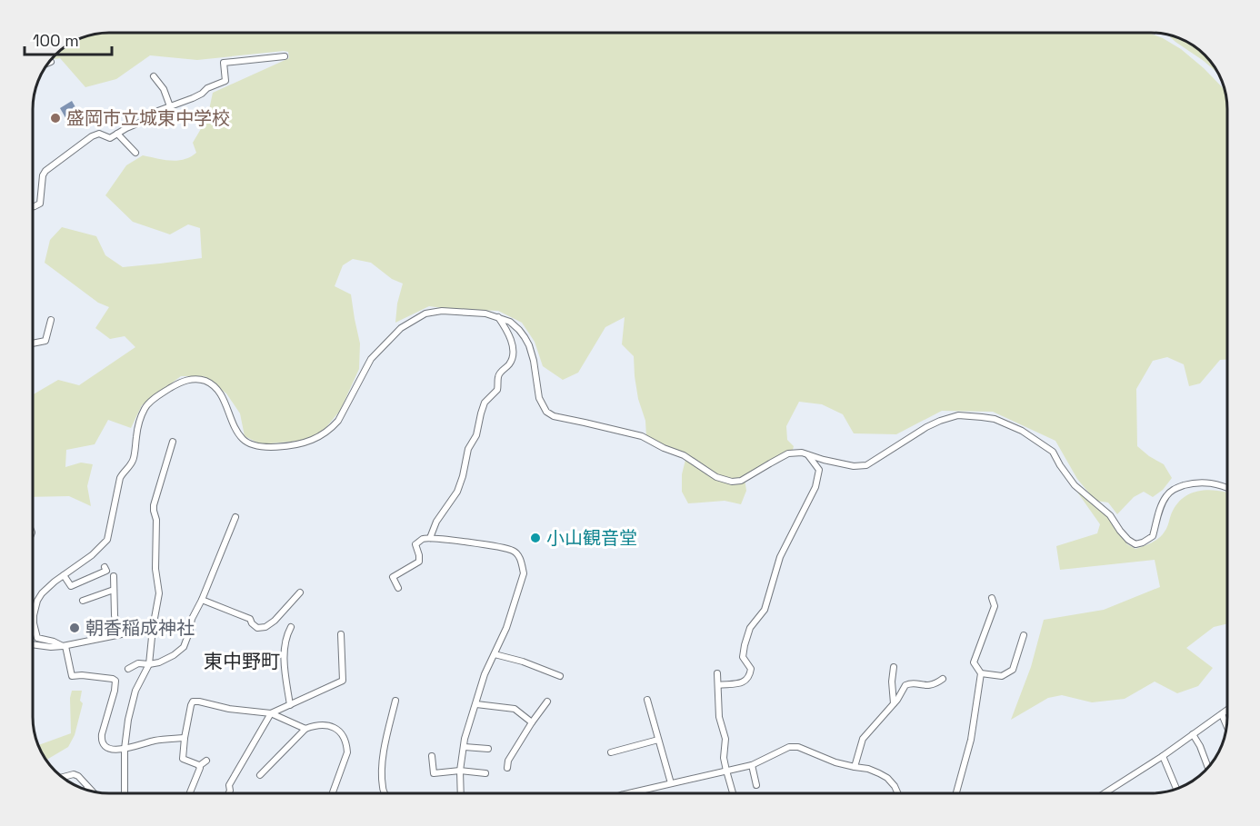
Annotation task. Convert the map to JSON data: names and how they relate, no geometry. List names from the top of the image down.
{
  "districts": ["東中野町"],
  "places": ["盛岡市立城東中学校", "小山観音堂", "朝香稲成神社"],
  "scale_bar": "100 m"
}
